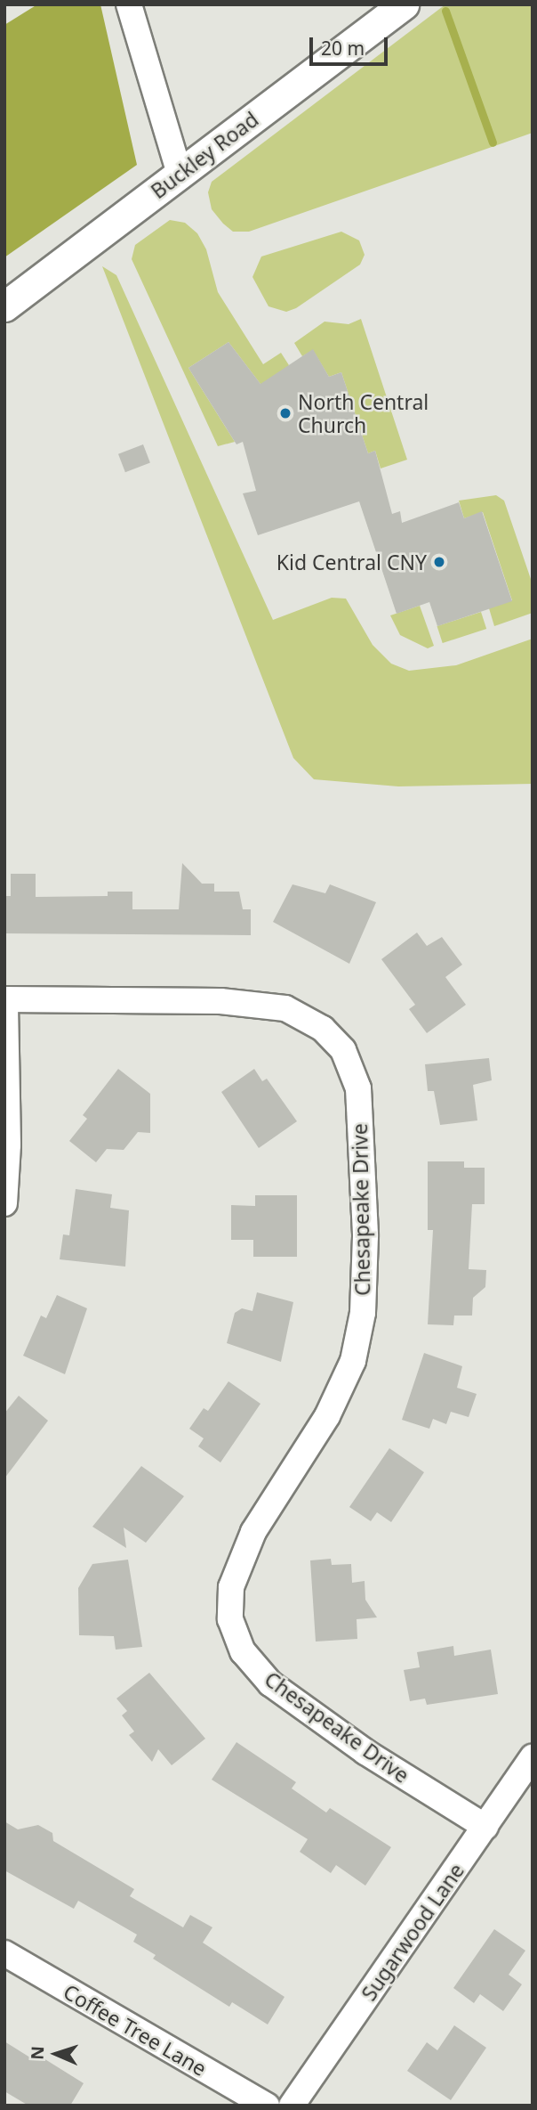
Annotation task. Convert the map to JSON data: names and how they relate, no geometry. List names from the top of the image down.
{
  "streets": {
    "street": [
      "Buckley Road",
      "Chesapeake Drive",
      "Sugarwood Lane",
      "Coffee Tree Lane"
    ]
  },
  "crossings": [
    ["Chesapeake Drive", "Sugarwood Lane"]
  ],
  "places": ["North Central Church", "Kid Central CNY"],
  "scale_bar": "20 m",
  "north": "left"
}
